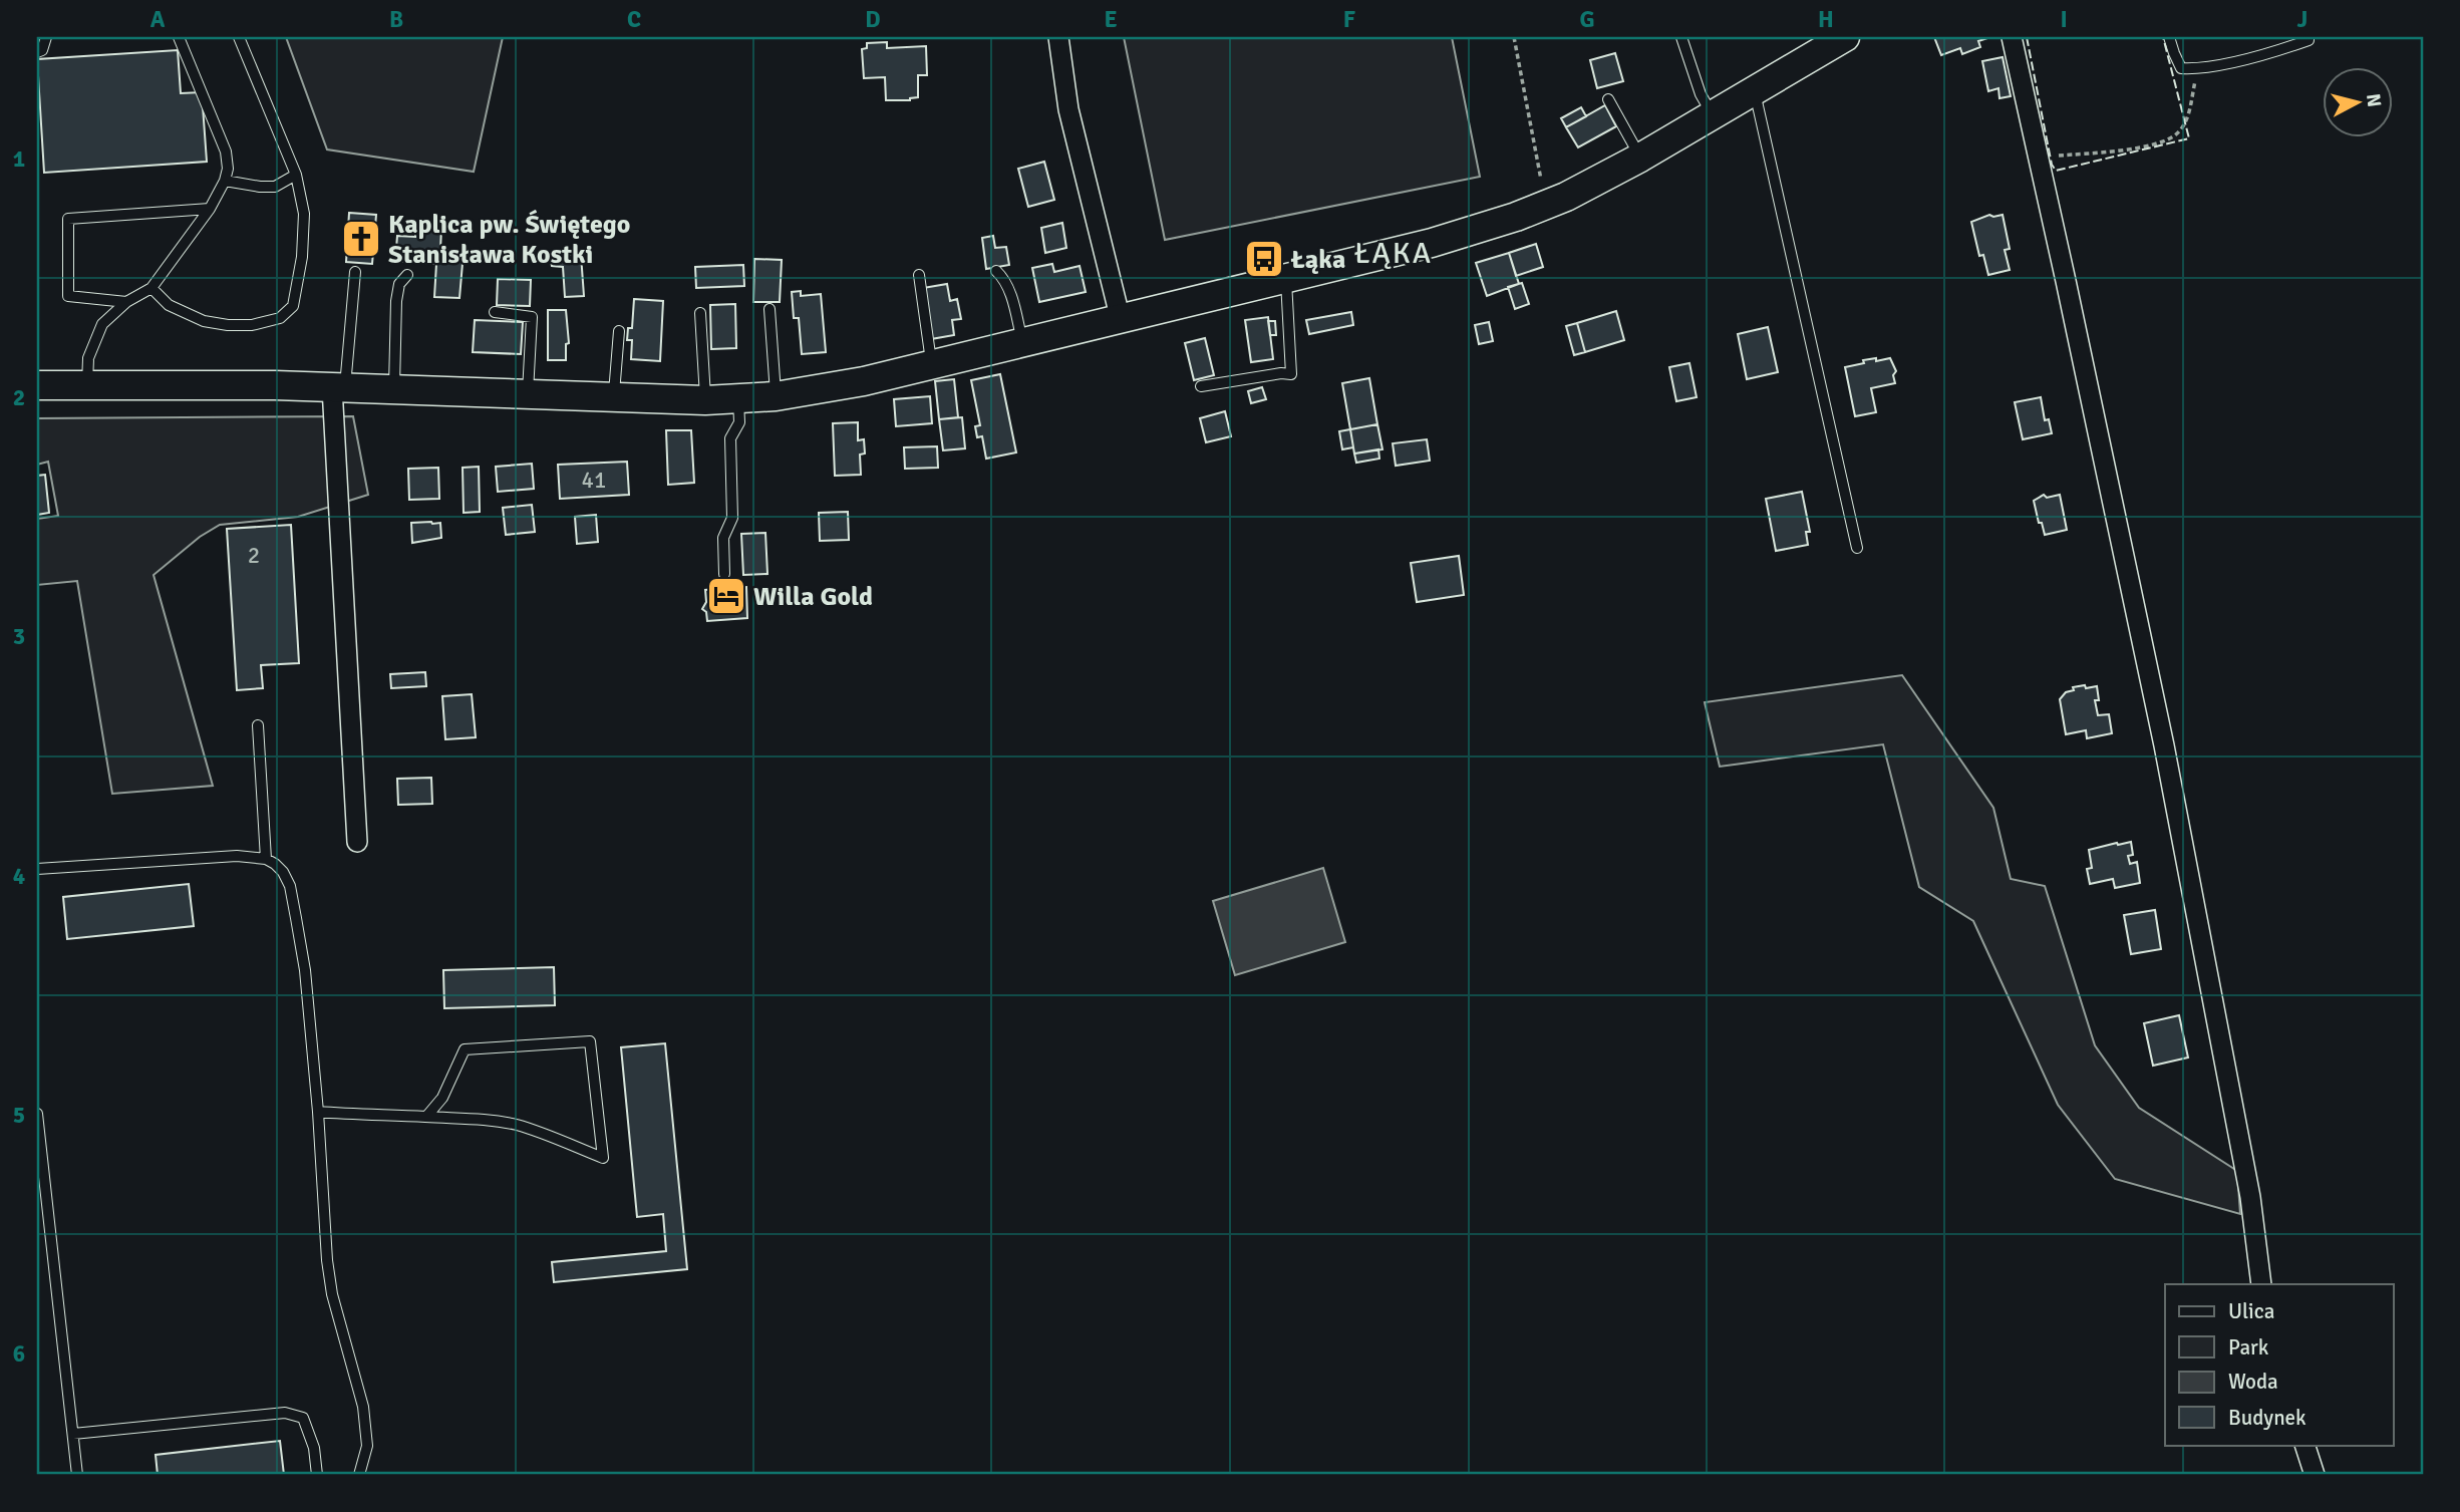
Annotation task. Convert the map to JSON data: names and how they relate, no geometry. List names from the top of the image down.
{
  "districts": ["ŁĄKA"],
  "places": {
    "church": ["Kaplica pw. Świętego Stanisława Kostki"],
    "bus stop": ["Łąka"],
    "hotel": ["Willa Gold"]
  },
  "house_numbers": ["41", "2"],
  "legend": [
    "Ulica",
    "Park",
    "Woda",
    "Budynek"
  ],
  "north": "right",
  "grid": {
    "columns": [
      "A",
      "B",
      "C",
      "D",
      "E",
      "F",
      "G",
      "H",
      "I",
      "J"
    ],
    "rows": [
      "1",
      "2",
      "3",
      "4",
      "5",
      "6"
    ]
  }
}
